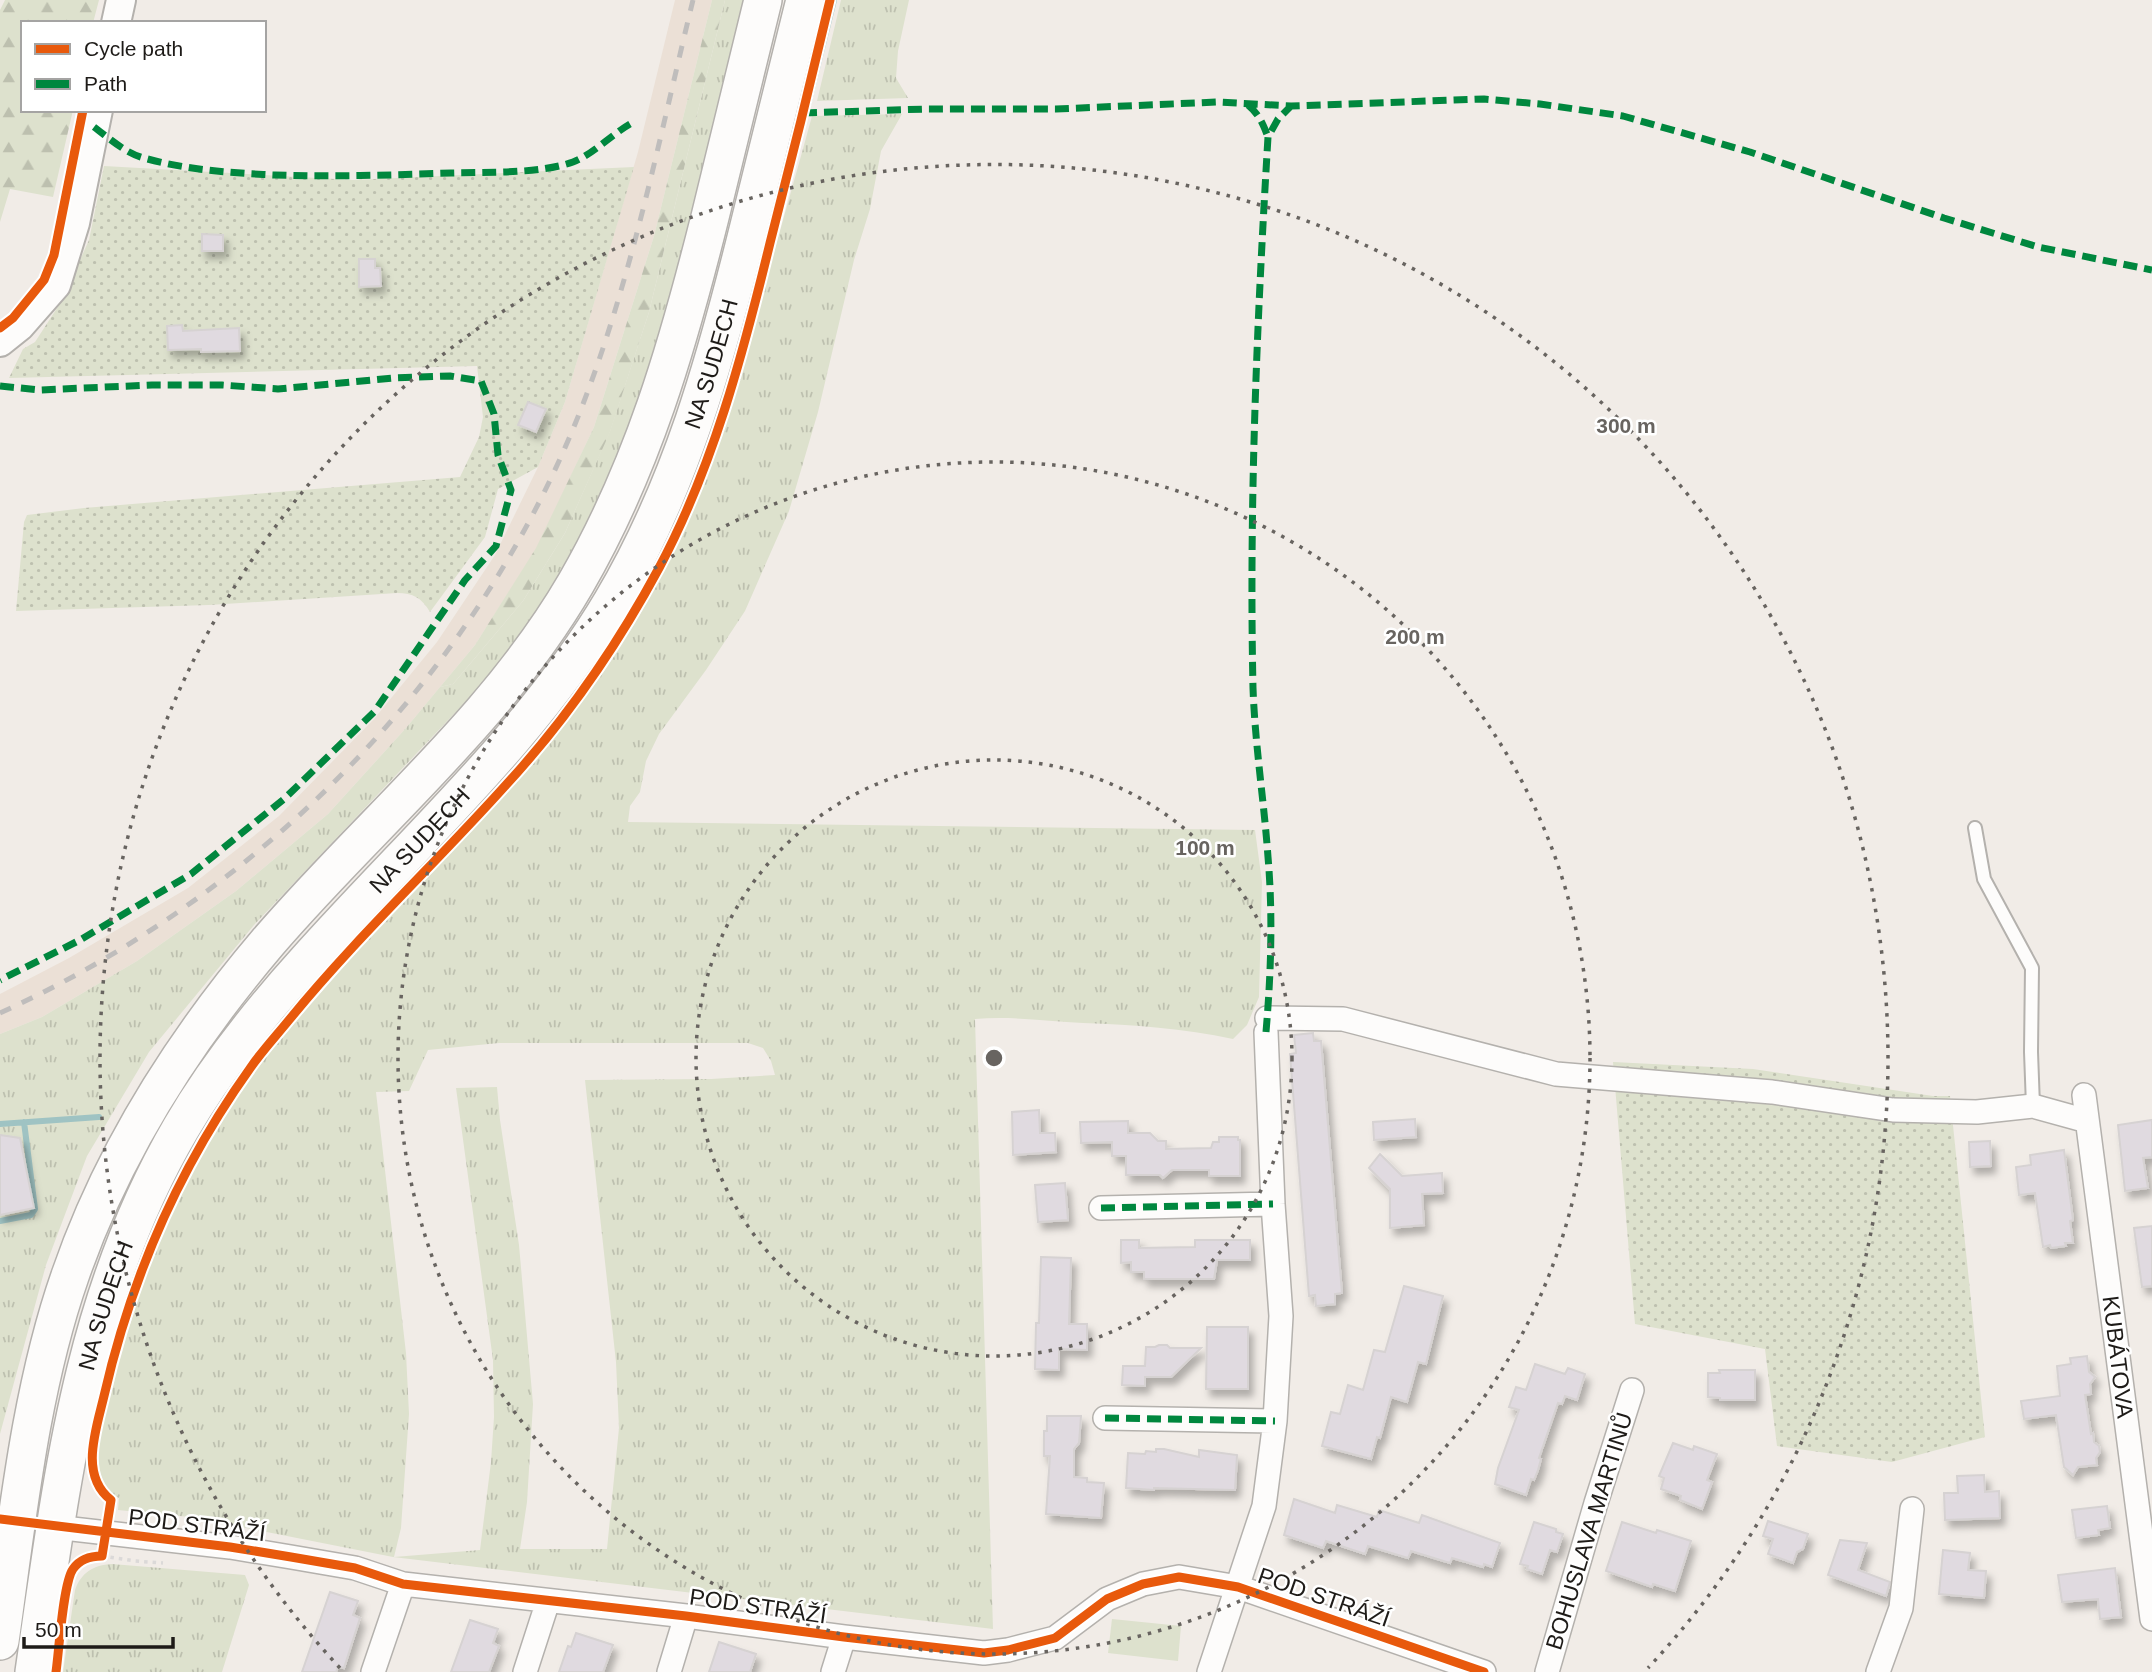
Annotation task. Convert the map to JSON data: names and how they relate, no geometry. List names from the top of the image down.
{
  "streets": {
    "main road": ["NA SUDECH"],
    "street": ["KUBÁTOVA", "POD STRÁŽÍ", "BOHUSLAVA MARTINŮ"]
  },
  "crossings": [
    ["NA SUDECH", "POD STRÁŽÍ"]
  ],
  "legend": ["Cycle path", "Path"],
  "scale_bar": "50 m",
  "rings": ["300 m", "200 m", "100 m"]
}
